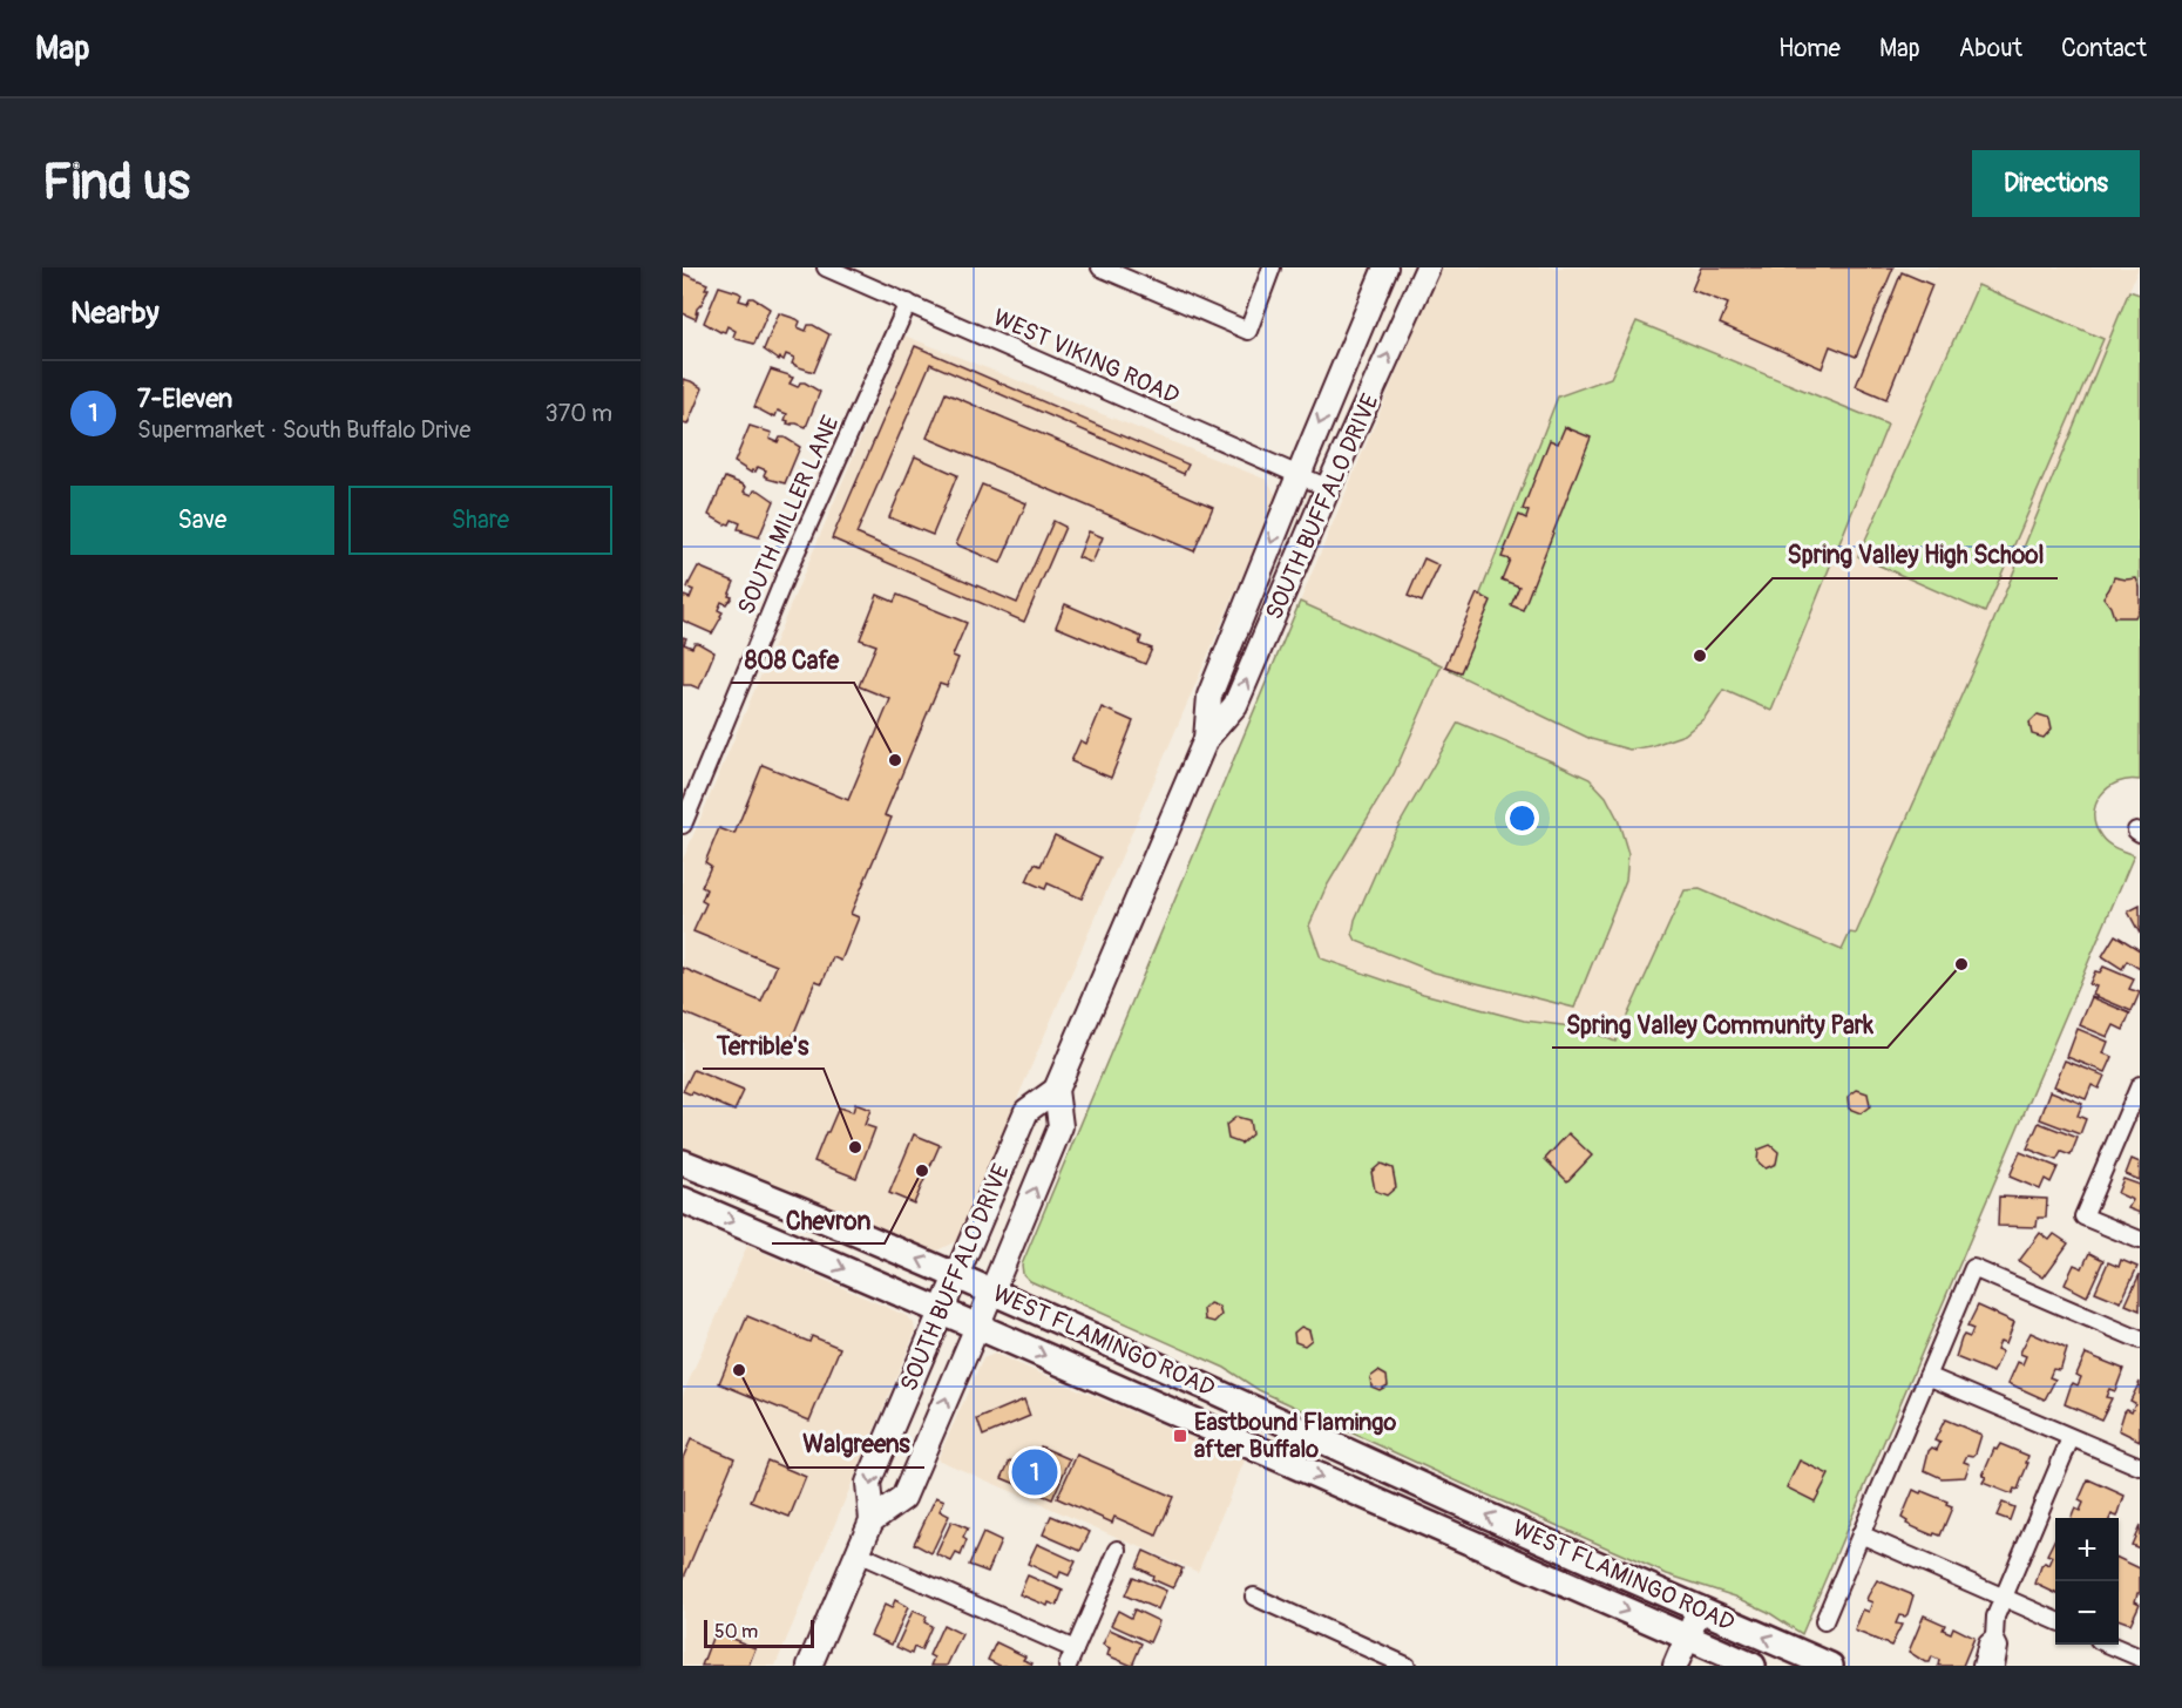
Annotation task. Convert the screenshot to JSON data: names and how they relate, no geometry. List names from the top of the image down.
{
  "streets": {
    "main road": ["SOUTH BUFFALO DRIVE", "WEST FLAMINGO ROAD"],
    "street": ["WEST VIKING ROAD", "SOUTH MILLER LANE"]
  },
  "crossings": [
    ["WEST VIKING ROAD", "SOUTH BUFFALO DRIVE"],
    ["WEST VIKING ROAD", "SOUTH MILLER LANE"],
    ["SOUTH BUFFALO DRIVE", "WEST FLAMINGO ROAD"]
  ],
  "places": {
    "other": [
      "Spring Valley High School",
      "808 Cafe",
      "Spring Valley Community Park",
      "Terrible's",
      "Chevron",
      "Walgreens"
    ],
    "transit": ["Eastbound Flamingo after Buffalo"]
  },
  "scale_bar": "50 m",
  "page": {
    "header": "Map",
    "nav": [
      "Home",
      "Map",
      "About",
      "Contact"
    ],
    "buttons": [
      "Directions",
      ["Save", "Share"]
    ],
    "title": "Find us",
    "heading": "Nearby",
    "list": [
      {
        "mark": "1",
        "name": "7-Eleven",
        "note": "Supermarket · South Buffalo Drive",
        "value": "370 m"
      }
    ],
    "pins": "1",
    "map_buttons": ["+", "−"],
    "scale": "50 m"
  }
}
